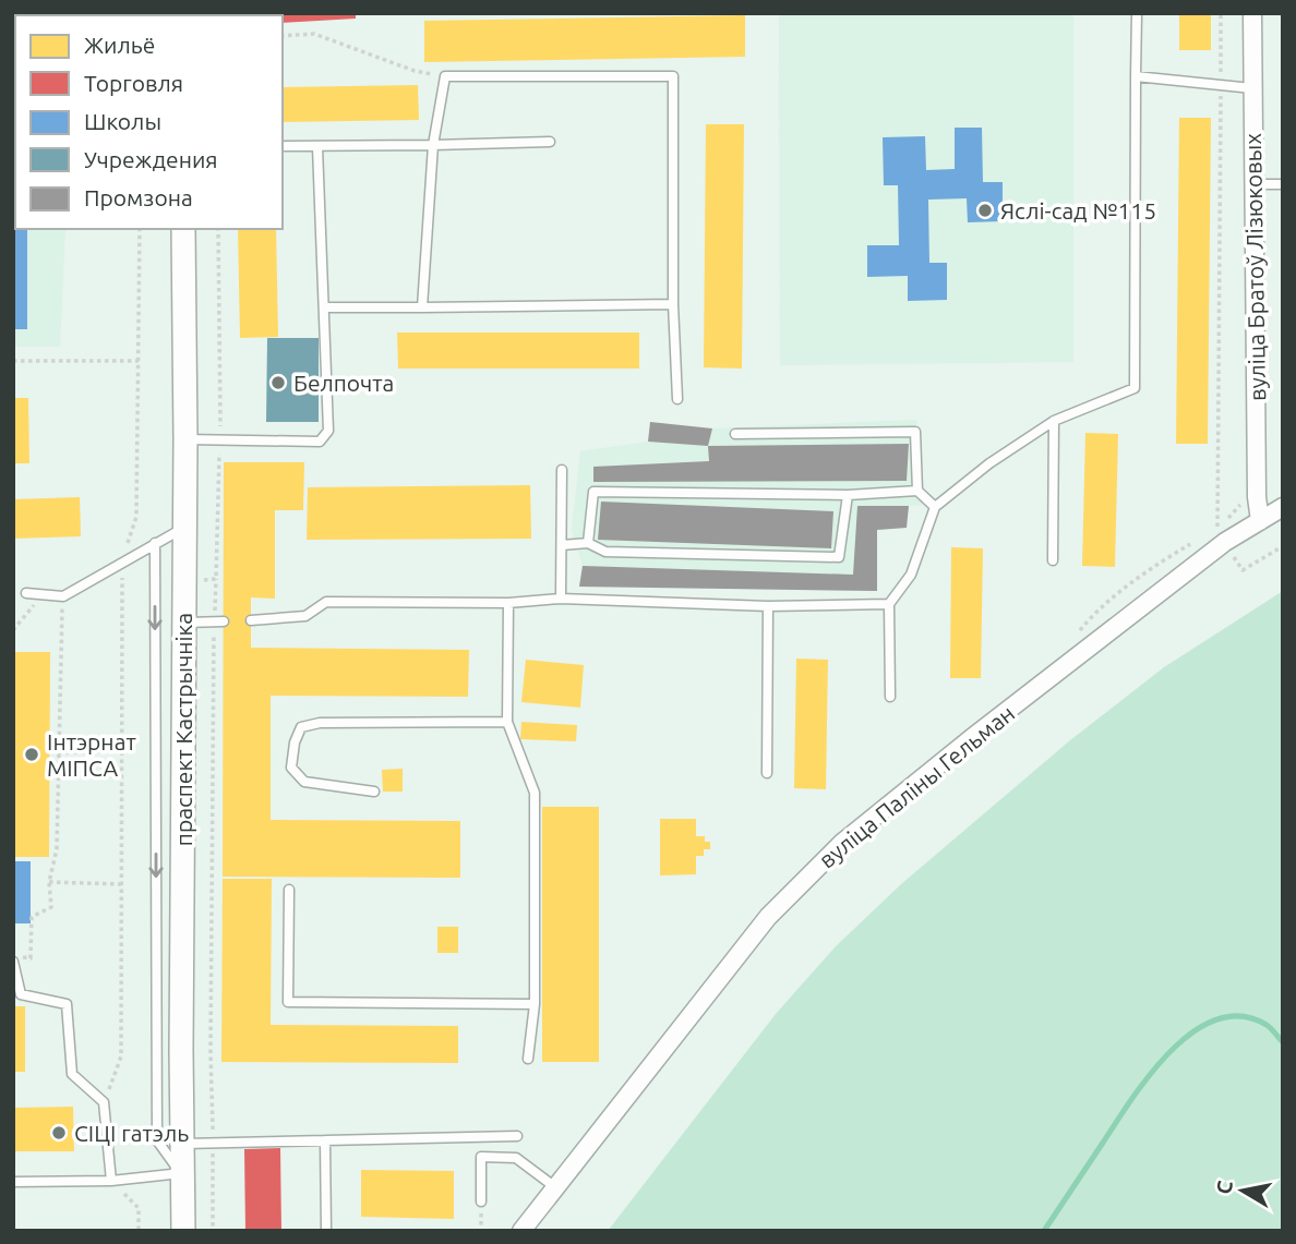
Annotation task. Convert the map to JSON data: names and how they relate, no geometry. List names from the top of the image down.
{
  "streets": {
    "main road": ["праспект Кастрычніка"],
    "street": ["вуліца Братоў Лізюковых", "вуліца Паліны Гельман"]
  },
  "crossings": [
    ["вуліца Братоў Лізюковых", "вуліца Паліны Гельман"]
  ],
  "places": [
    "Яслі-сад №115",
    "Белпочта",
    "Інтэрнат МІПСА",
    "СІЦІ гатэль"
  ],
  "legend": [
    "Жильё",
    "Торговля",
    "Школы",
    "Учреждения",
    "Промзона"
  ],
  "north": "left"
}
